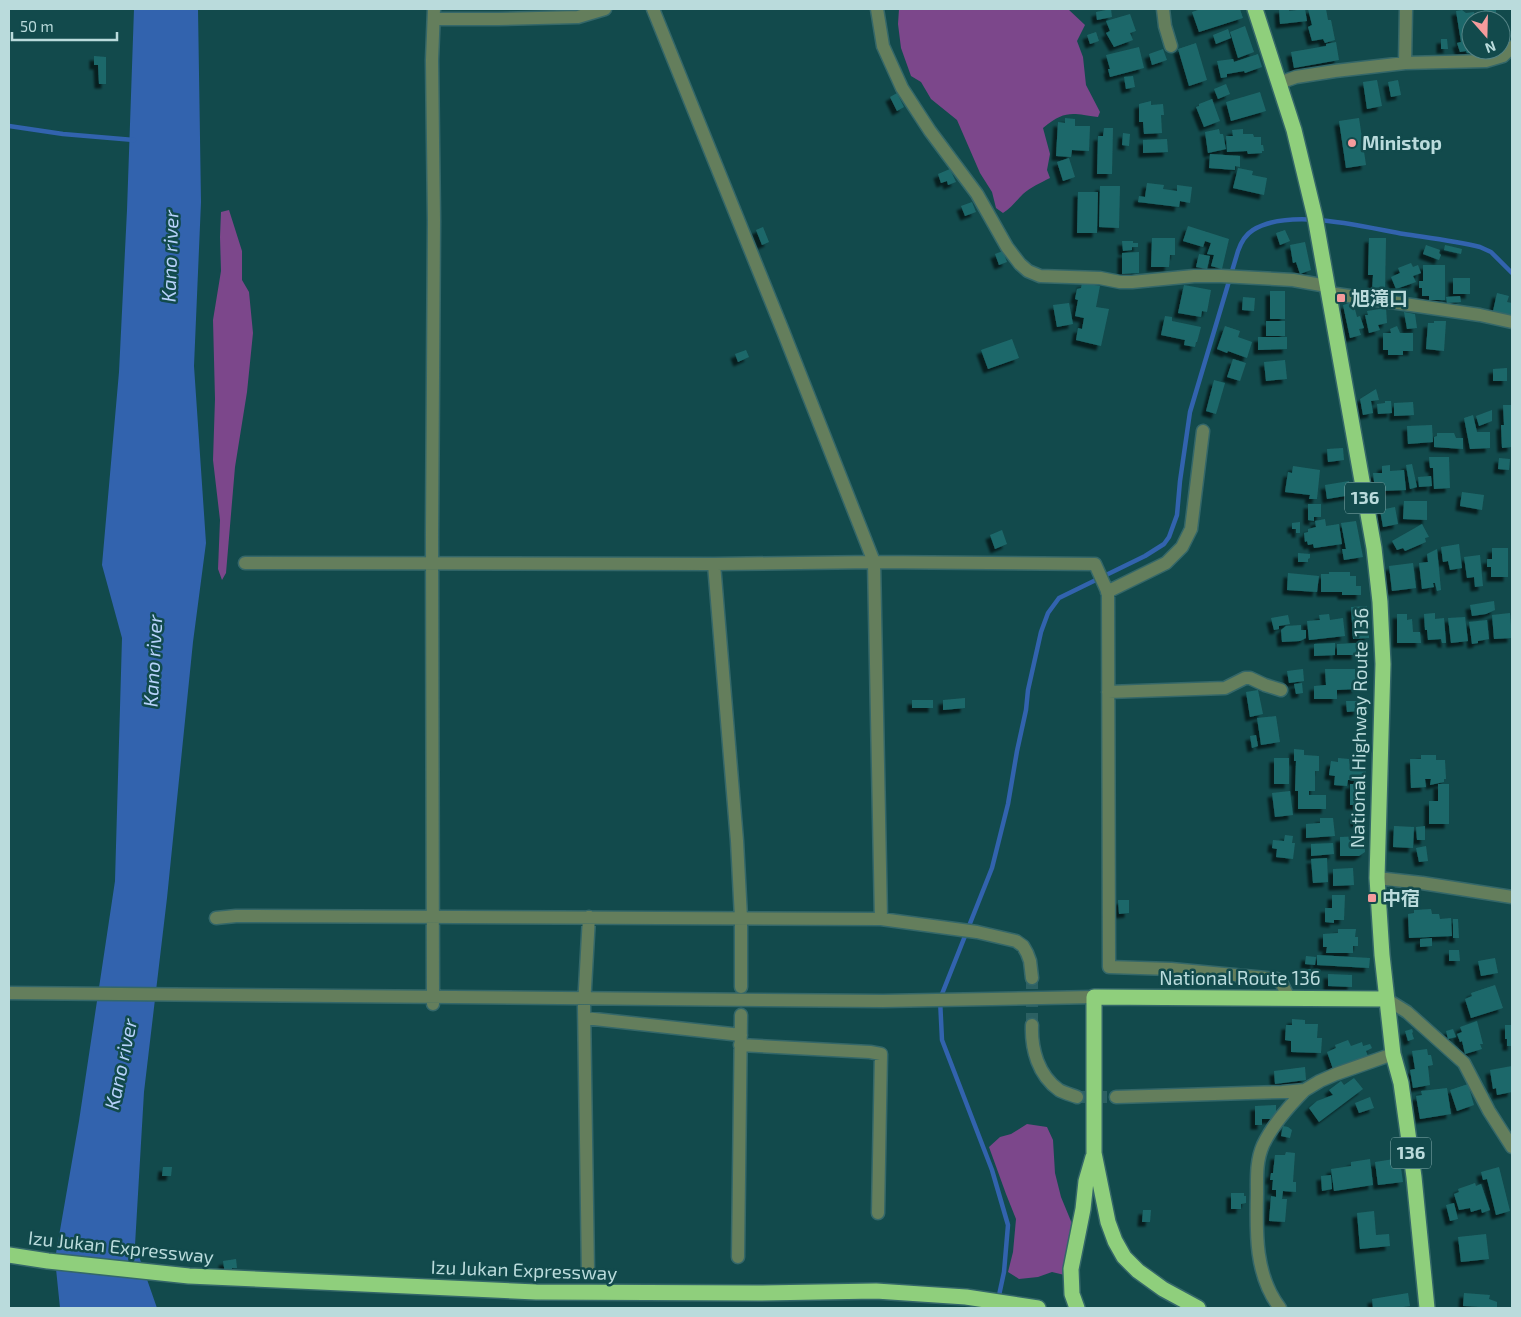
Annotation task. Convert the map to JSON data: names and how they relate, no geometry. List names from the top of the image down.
{
  "streets": {
    "highway": [
      "136",
      "National Highway Route 136",
      "National Route 136",
      "Izu Jukan Expressway"
    ]
  },
  "crossings": [
    ["National Highway Route 136", "National Route 136"]
  ],
  "water": ["Kano river"],
  "places": {
    "other": ["Ministop"],
    "transit": ["旭滝口", "中宿"]
  },
  "scale_bar": "50 m",
  "north": "bottom"
}
